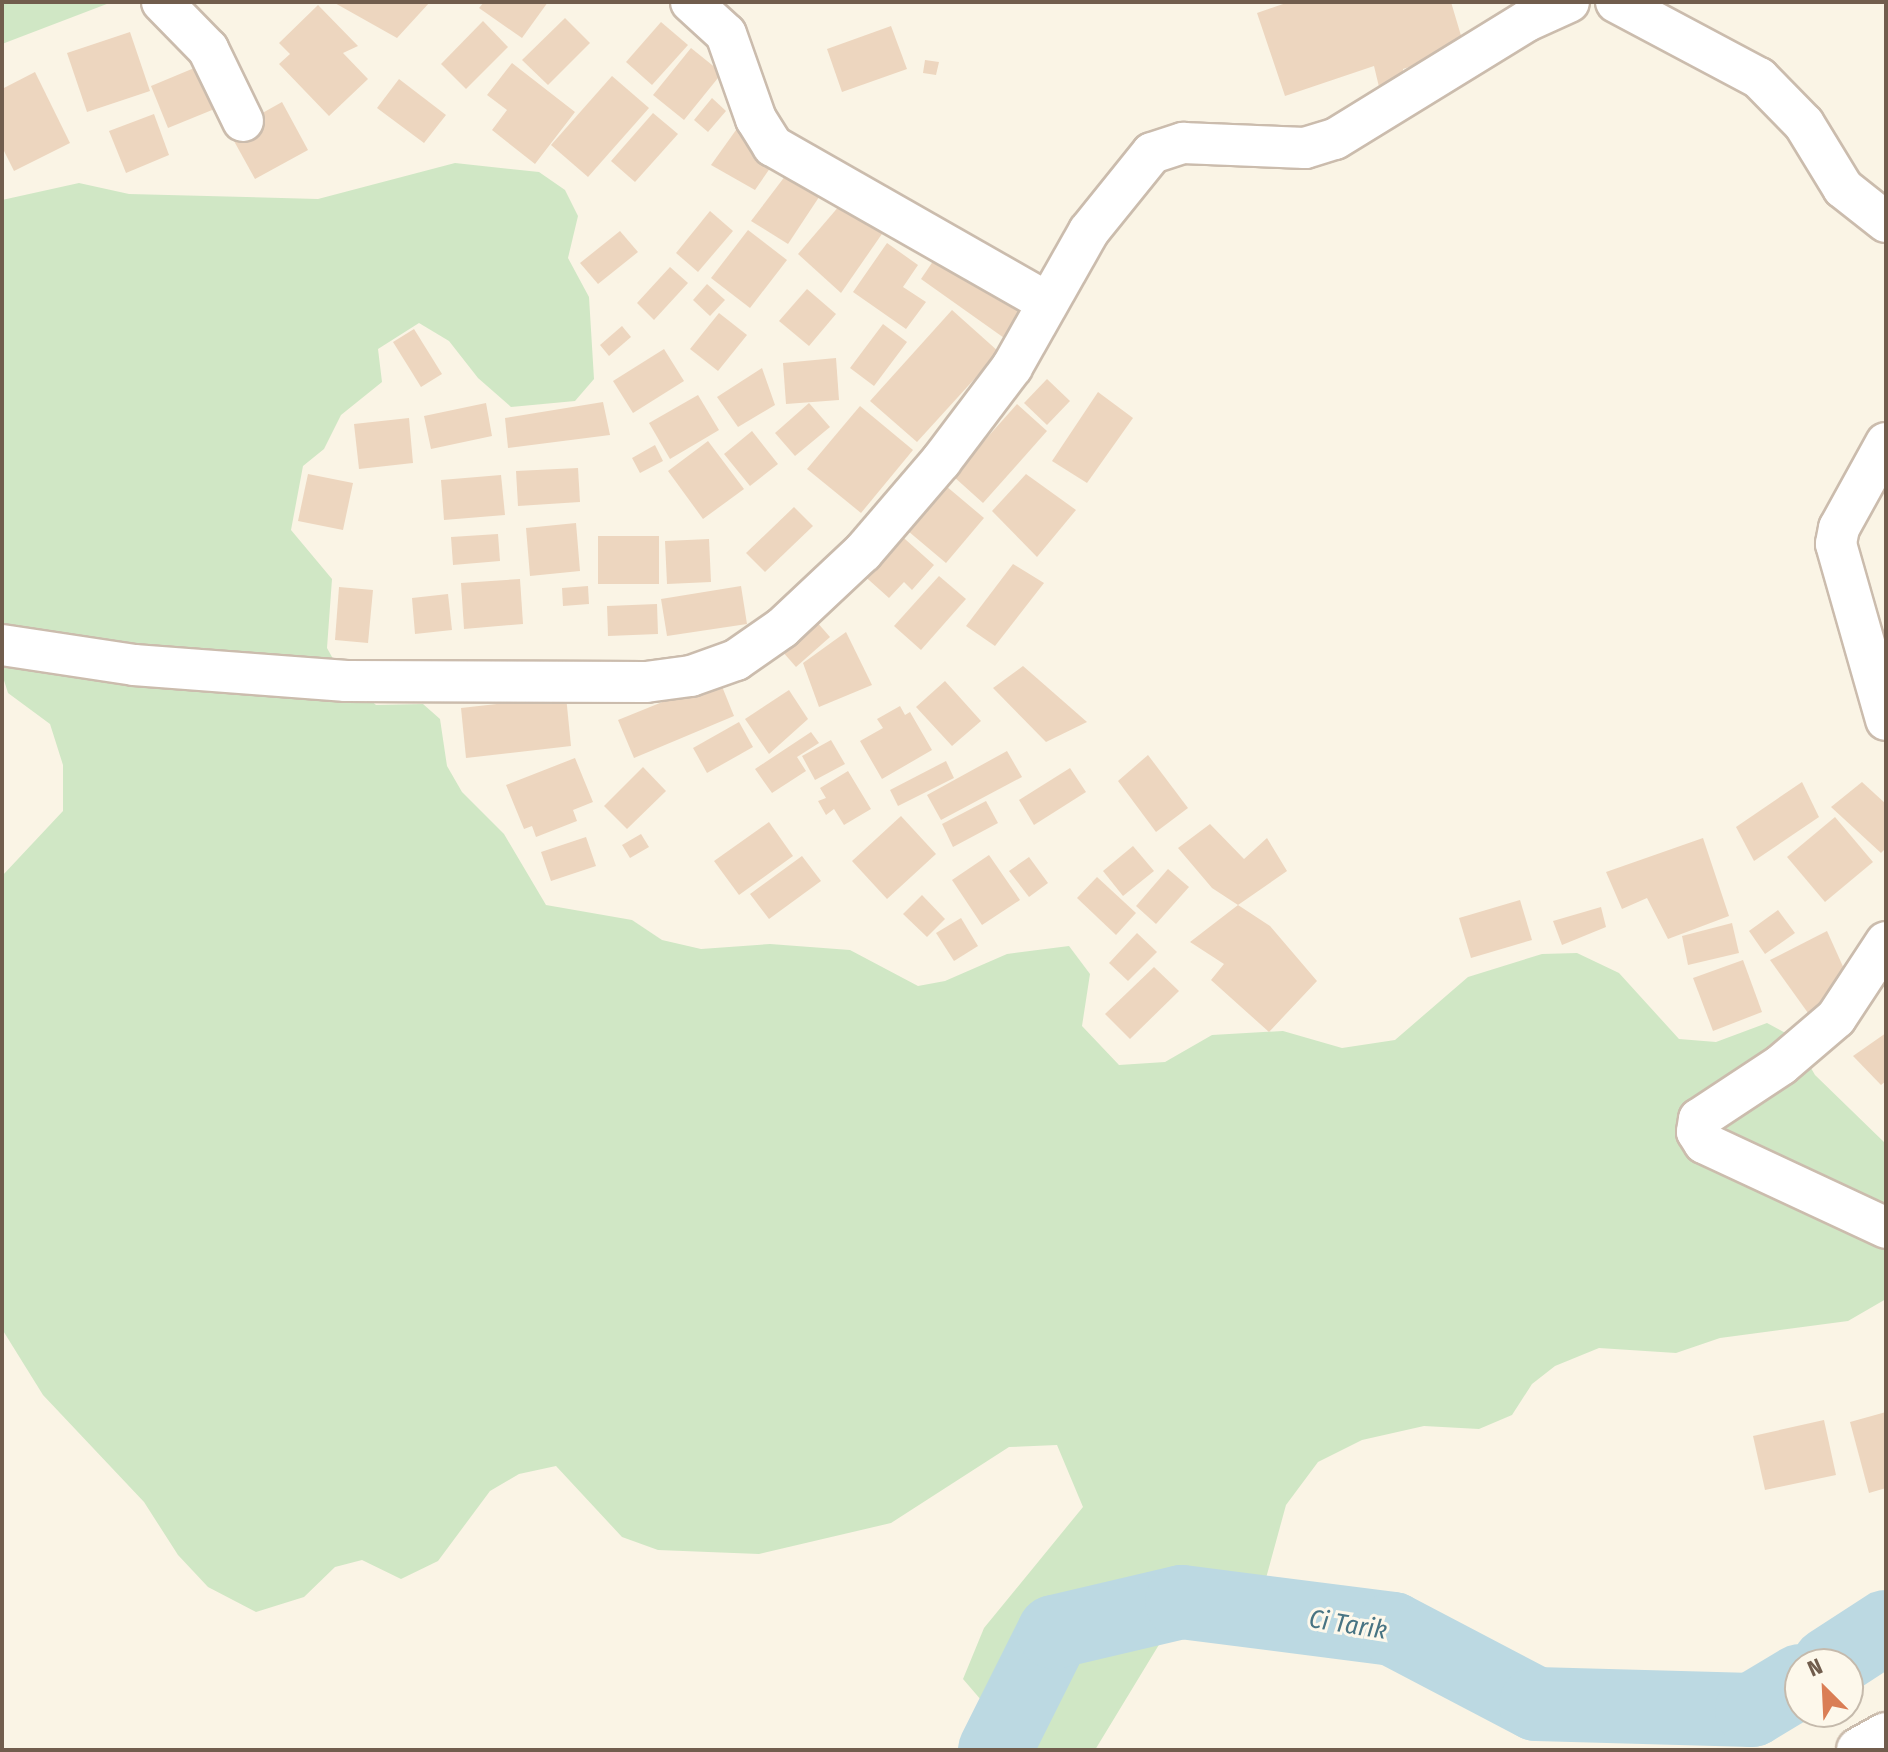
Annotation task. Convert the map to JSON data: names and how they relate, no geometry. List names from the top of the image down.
{
  "water": ["Ci Tarik"],
  "north": "top left"
}
